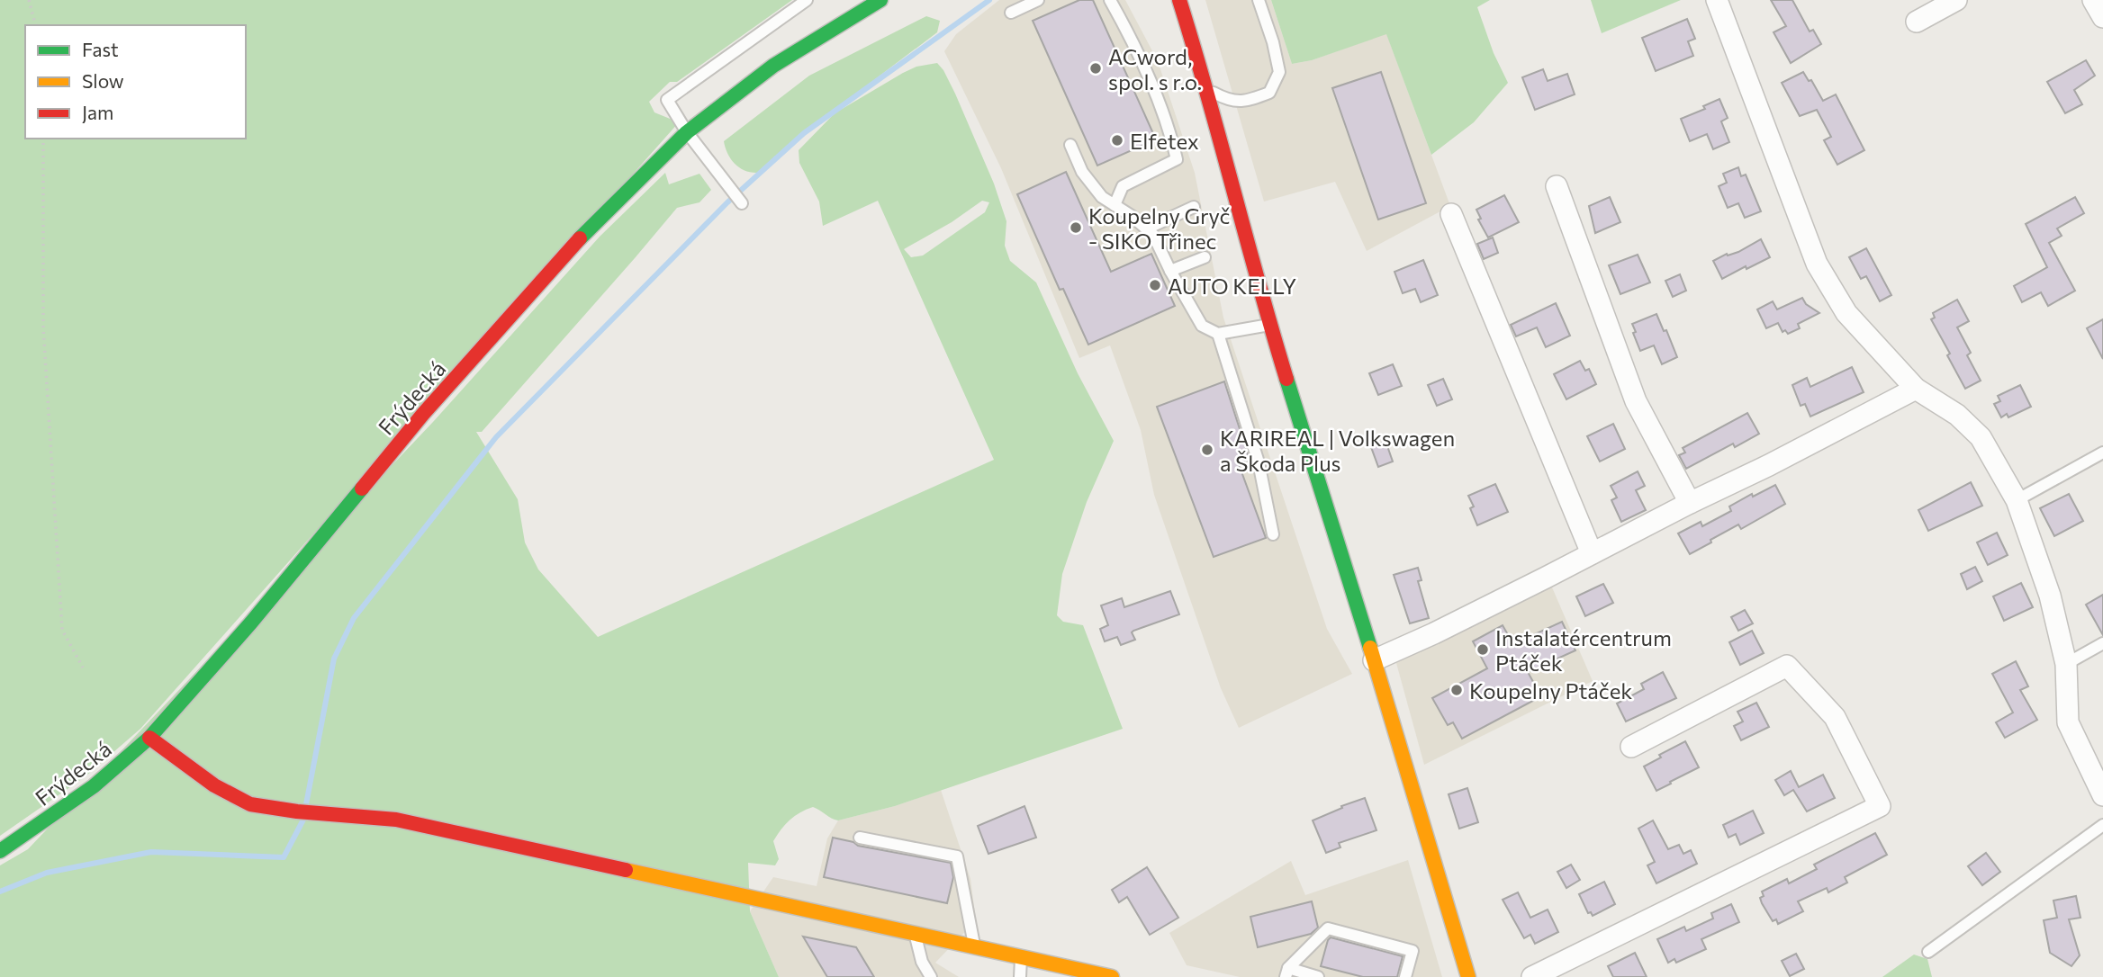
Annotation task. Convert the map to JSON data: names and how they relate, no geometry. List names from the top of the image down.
{
  "streets": {
    "main road": ["Frýdecká"]
  },
  "places": [
    "ACword, spol. s r.o.",
    "Elfetex",
    "Koupelny Gryč - SIKO Třinec",
    "AUTO KELLY",
    "KARIREAL | Volkswagen a Škoda Plus",
    "Instalatércentrum Ptáček",
    "Koupelny Ptáček"
  ],
  "legend": ["Fast", "Slow", "Jam"]
}
